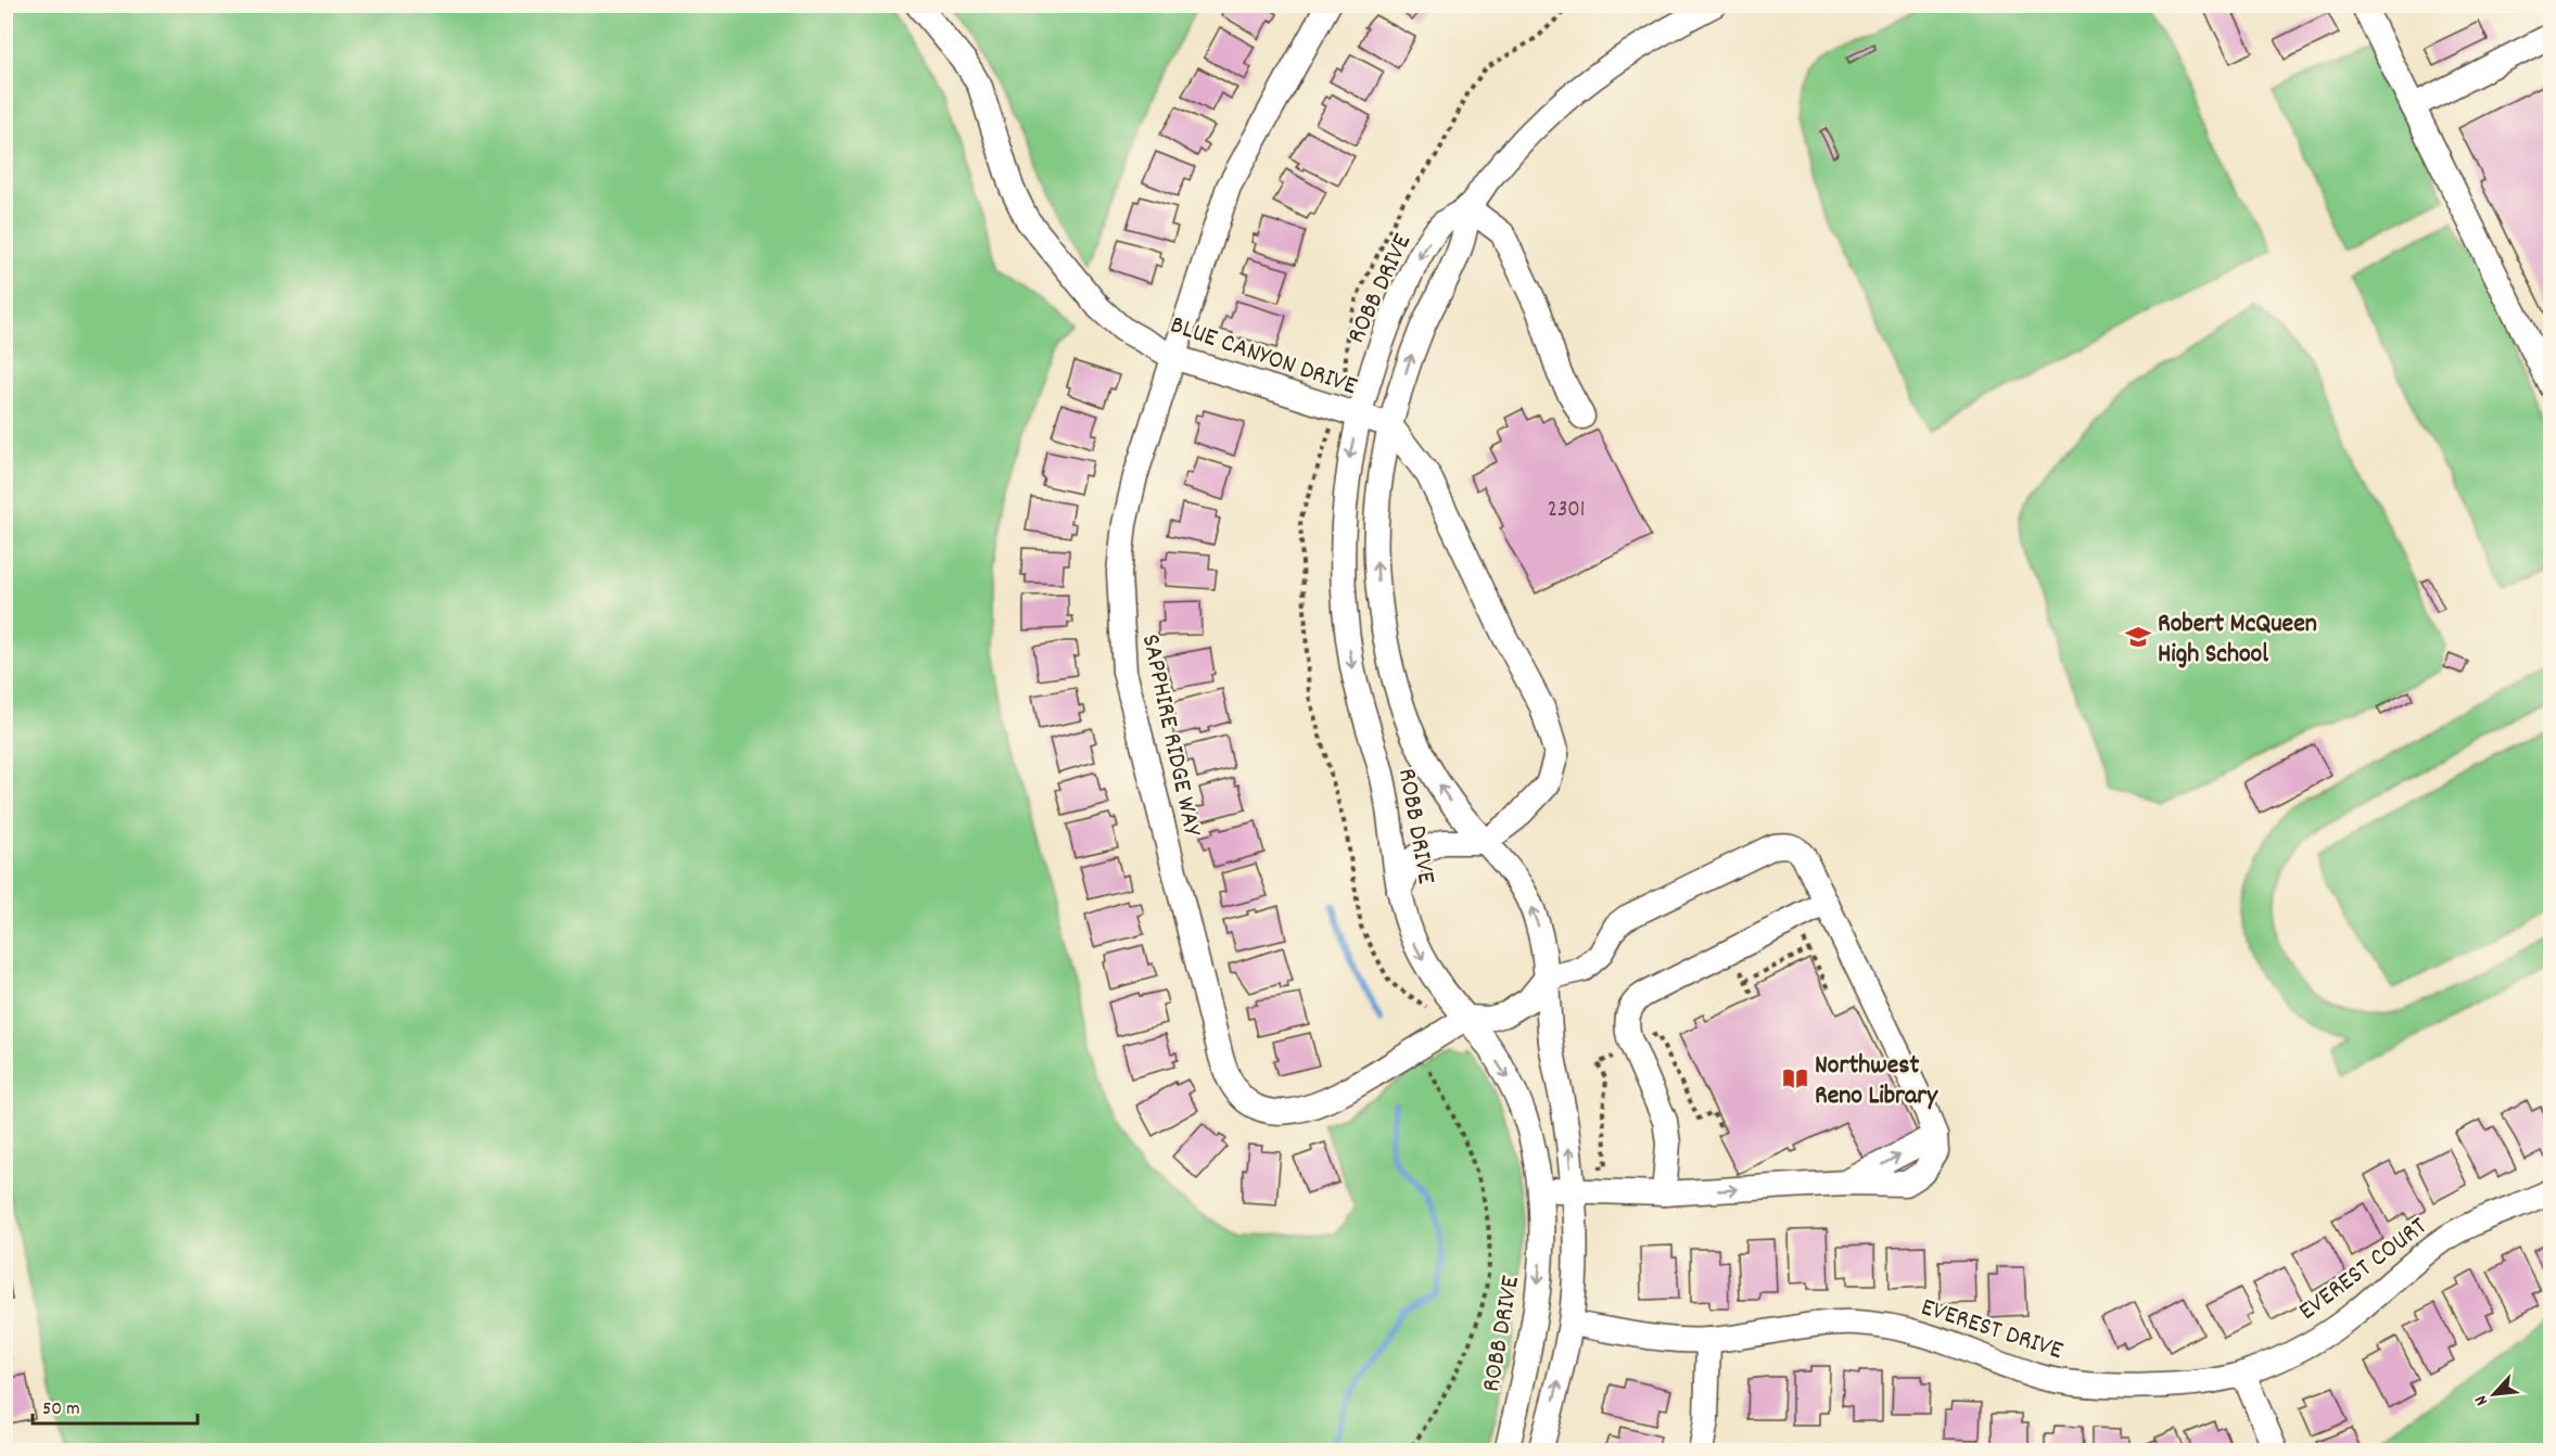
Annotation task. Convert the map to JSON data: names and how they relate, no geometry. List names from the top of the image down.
{
  "streets": {
    "street": [
      "ROBB DRIVE",
      "BLUE CANYON DRIVE",
      "SAPPHIRE RIDGE WAY",
      "EVEREST COURT",
      "EVEREST DRIVE"
    ]
  },
  "crossings": [
    ["ROBB DRIVE", "BLUE CANYON DRIVE"],
    ["ROBB DRIVE", "SAPPHIRE RIDGE WAY"],
    ["ROBB DRIVE", "EVEREST DRIVE"],
    ["BLUE CANYON DRIVE", "SAPPHIRE RIDGE WAY"],
    ["EVEREST COURT", "EVEREST DRIVE"]
  ],
  "places": {
    "school or university": ["Robert McQueen High School"],
    "library": ["Northwest Reno Library"]
  },
  "house_numbers": ["2301"],
  "scale_bar": "50 m",
  "north": "bottom left"
}
